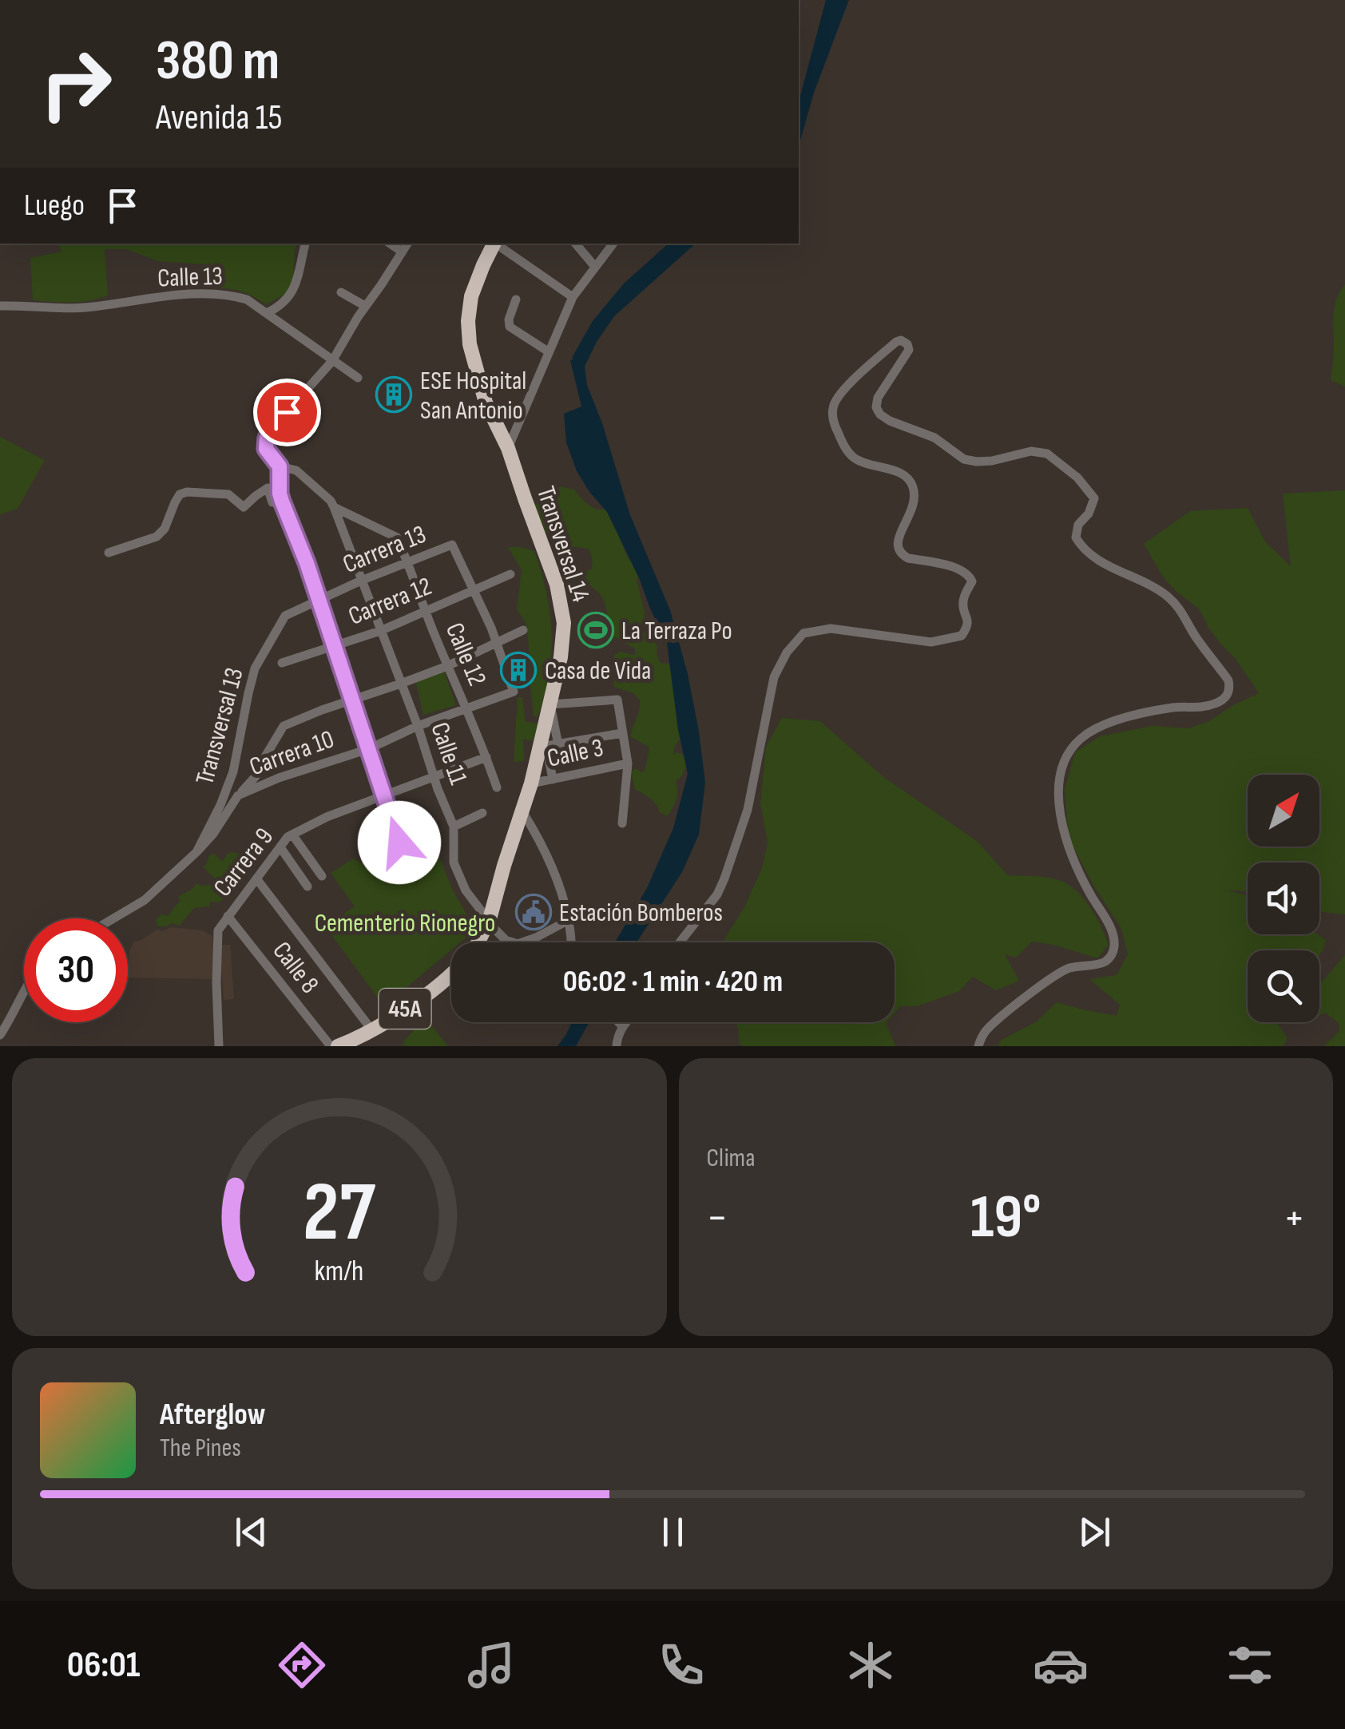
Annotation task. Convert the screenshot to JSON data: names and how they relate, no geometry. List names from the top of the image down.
{
  "streets": {
    "highway": ["Transversal 14", "45A"],
    "street": [
      "Calle 13",
      "Carrera 13",
      "Carrera 12",
      "Calle 12",
      "Transversal 13",
      "Carrera 10",
      "Calle 3",
      "Calle 11",
      "Carrera 9",
      "Calle 8"
    ]
  },
  "crossings": [
    ["Transversal 14", "Calle 3"],
    ["Transversal 14", "Calle 11"],
    ["Carrera 13", "Carrera 12"],
    ["Carrera 13", "Calle 12"],
    ["Carrera 13", "Transversal 13"],
    ["Carrera 13", "Calle 11"],
    ["Carrera 12", "Calle 12"],
    ["Carrera 12", "Calle 11"],
    ["Calle 12", "Carrera 10"],
    ["Calle 12", "Calle 11"],
    ["Calle 12", "Carrera 9"],
    ["Transversal 13", "Carrera 10"],
    ["Carrera 10", "Calle 11"],
    ["Calle 11", "Carrera 9"],
    ["Carrera 9", "Calle 8"],
    ["Calle 8", "45A"]
  ],
  "parks": ["Cementerio Rionegro"],
  "places": {
    "building": ["ESE Hospital San Antonio", "Casa de Vida"],
    "sports": ["La Terraza Po"],
    "public building": ["Estación Bomberos"]
  },
  "north": "top right",
  "page": {
    "turn": ["380 m", "Avenida 15"],
    "then": "Luego",
    "limit": "30",
    "trip": "06:02 · 1 min · 420 m",
    "tile": "Clima",
    "heat": ["−", "19°", "+"],
    "song": ["Afterglow", "The Pines"],
    "tabs": "06:01",
    "gauge": ["27", "km/h"]
  }
}
